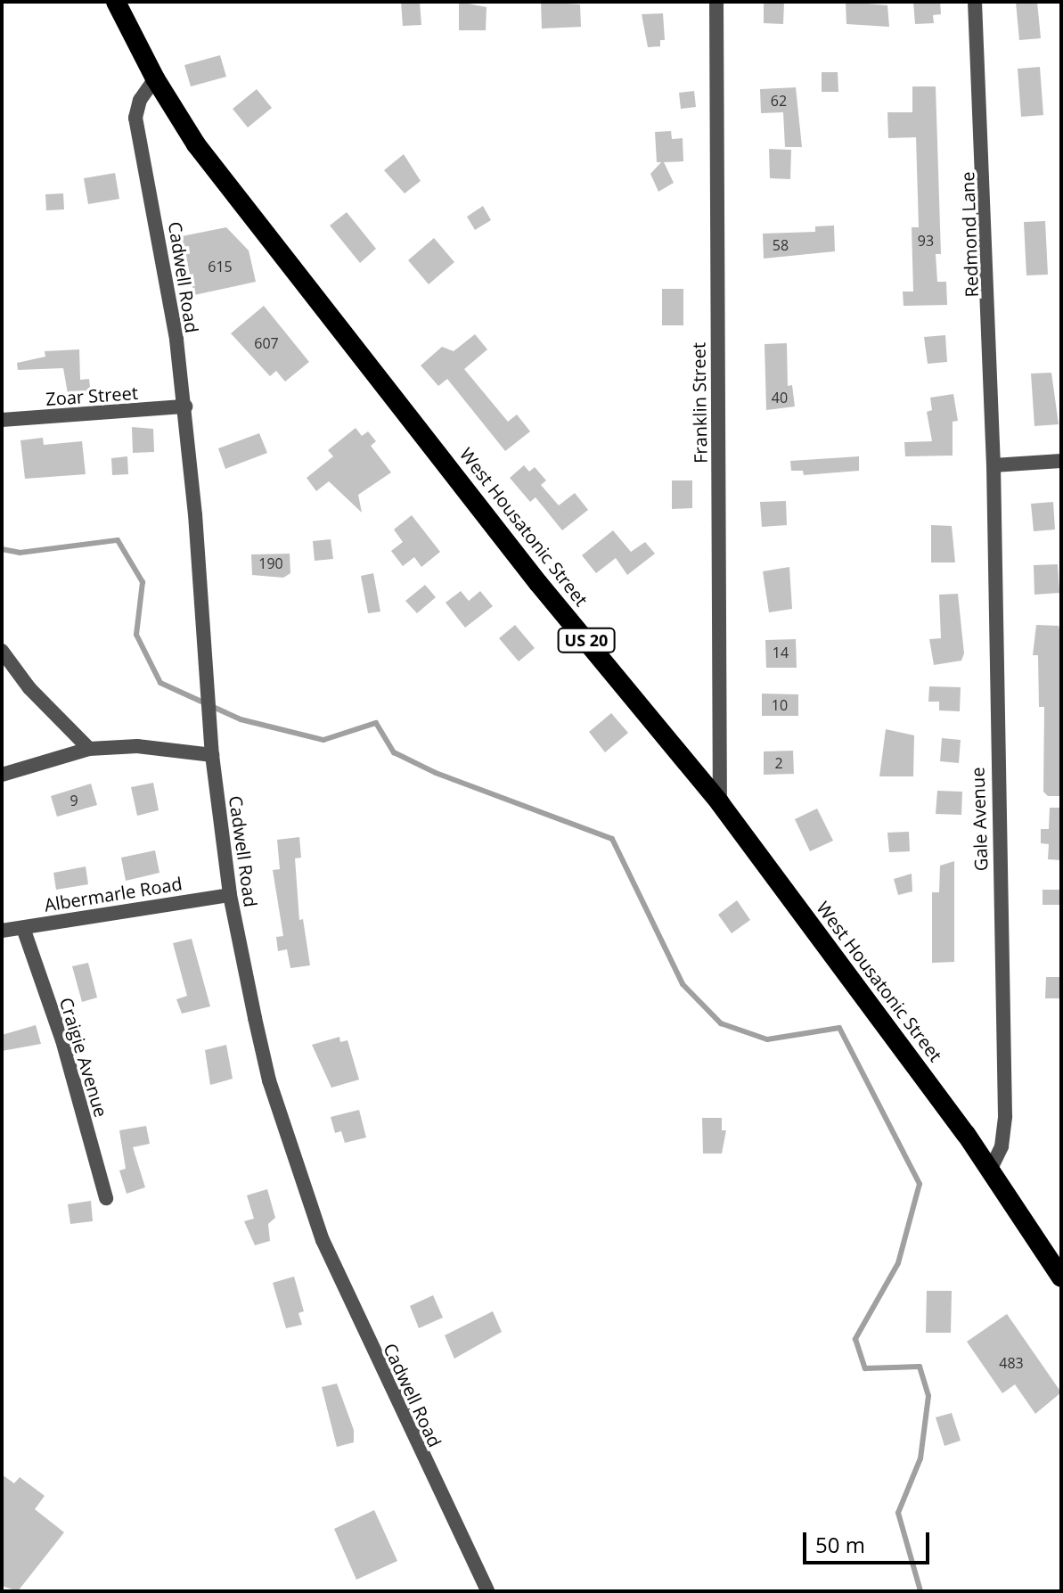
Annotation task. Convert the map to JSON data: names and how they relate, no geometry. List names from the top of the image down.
{
  "streets": {
    "highway": ["West Housatonic Street", "US 20"],
    "street": [
      "Redmond Lane",
      "Cadwell Road",
      "Zoar Street",
      "Franklin Street",
      "Gale Avenue",
      "Albermarle Road",
      "Craigie Avenue"
    ]
  },
  "crossings": [
    ["Redmond Lane", "Gale Avenue"],
    ["Cadwell Road", "Zoar Street"],
    ["Cadwell Road", "West Housatonic Street"],
    ["Cadwell Road", "Albermarle Road"],
    ["Franklin Street", "West Housatonic Street"],
    ["West Housatonic Street", "Gale Avenue"],
    ["Albermarle Road", "Craigie Avenue"]
  ],
  "house_numbers": [
    "62",
    "93",
    "58",
    "615",
    "607",
    "40",
    "190",
    "14",
    "10",
    "2",
    "9",
    "483"
  ],
  "scale_bar": "50 m"
}
